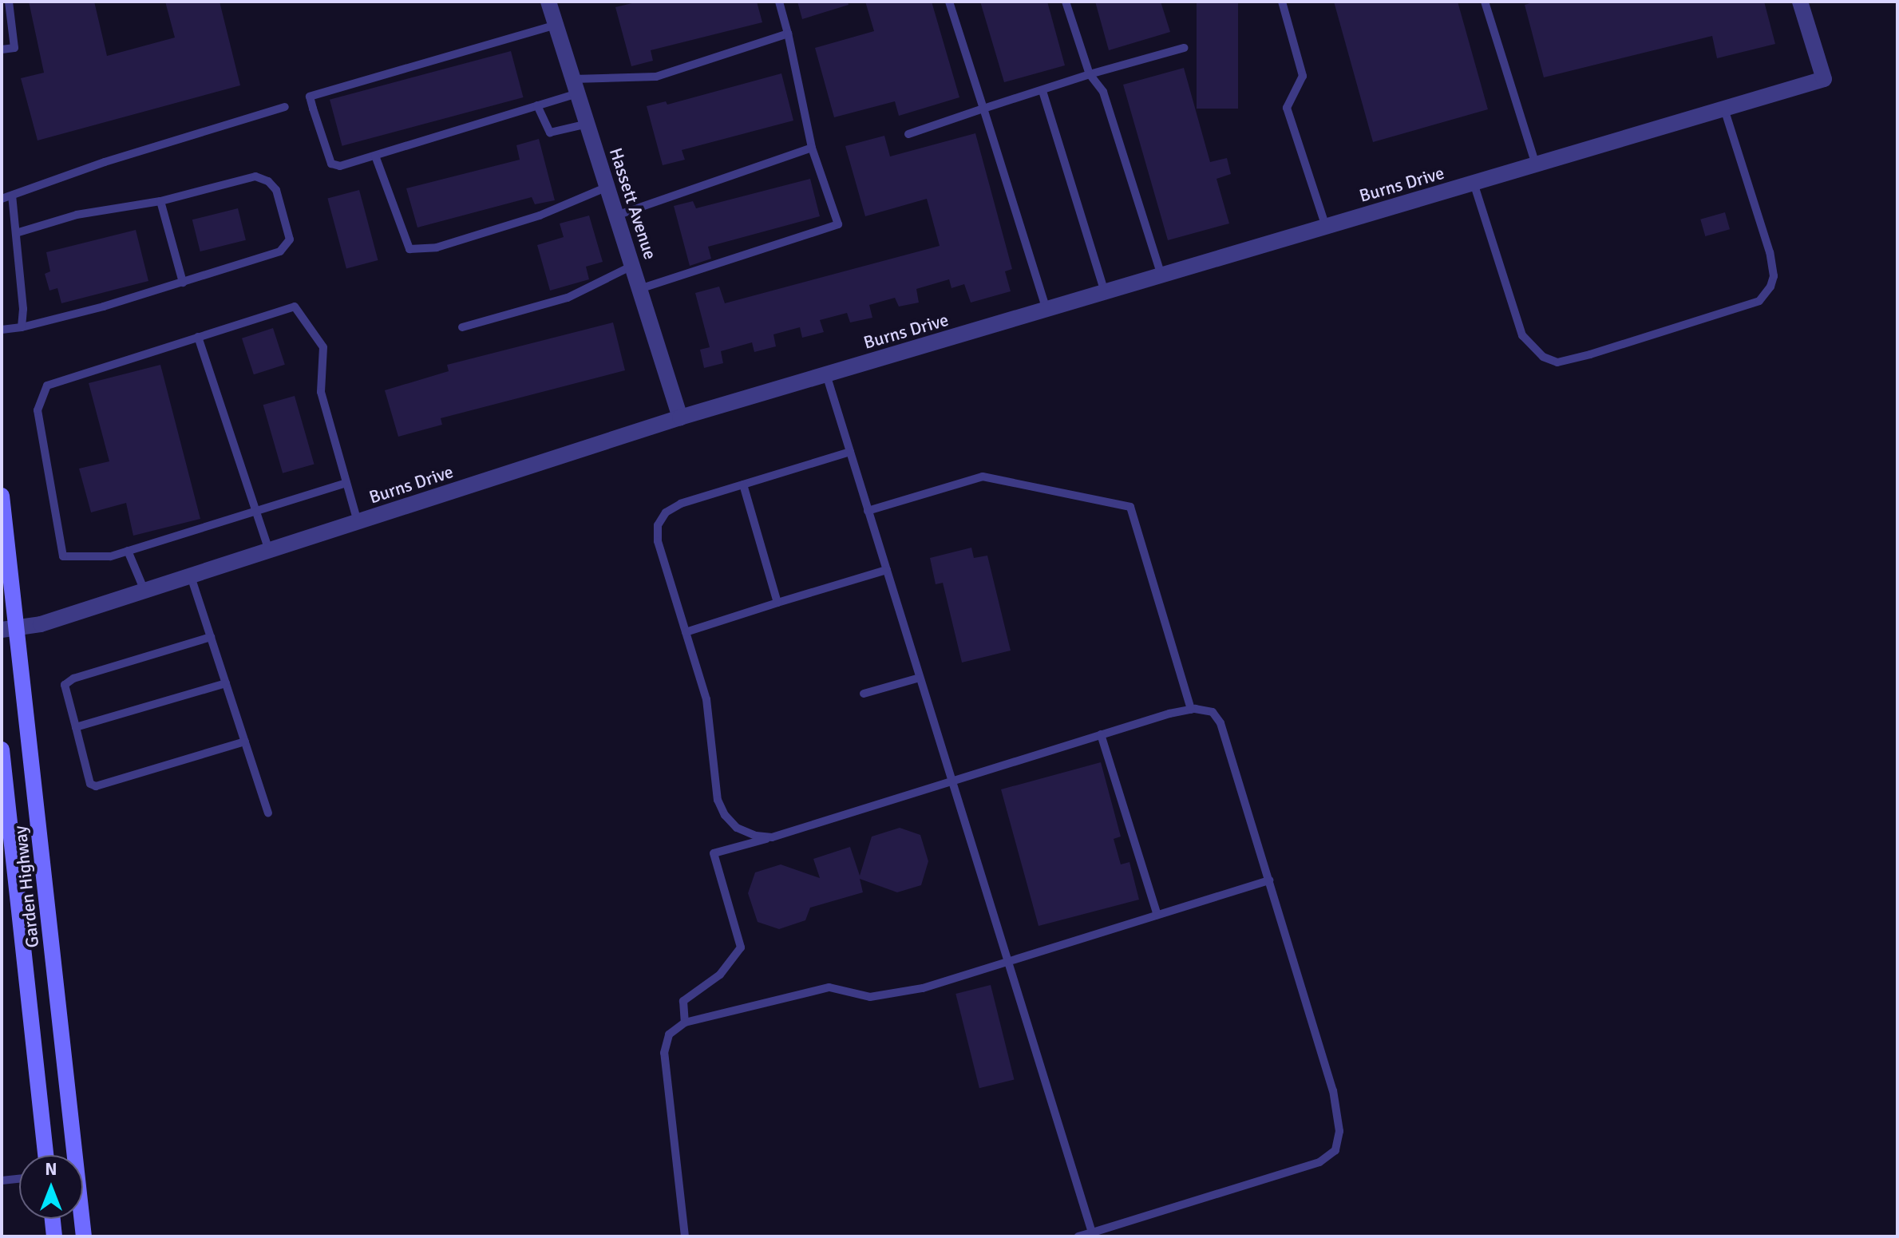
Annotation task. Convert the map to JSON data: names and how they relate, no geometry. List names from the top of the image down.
{
  "streets": {
    "main road": ["Garden Highway"],
    "street": ["Burns Drive", "Hassett Avenue"]
  },
  "crossings": [
    ["Burns Drive", "Hassett Avenue"],
    ["Burns Drive", "Garden Highway"]
  ],
  "north": "top"
}
